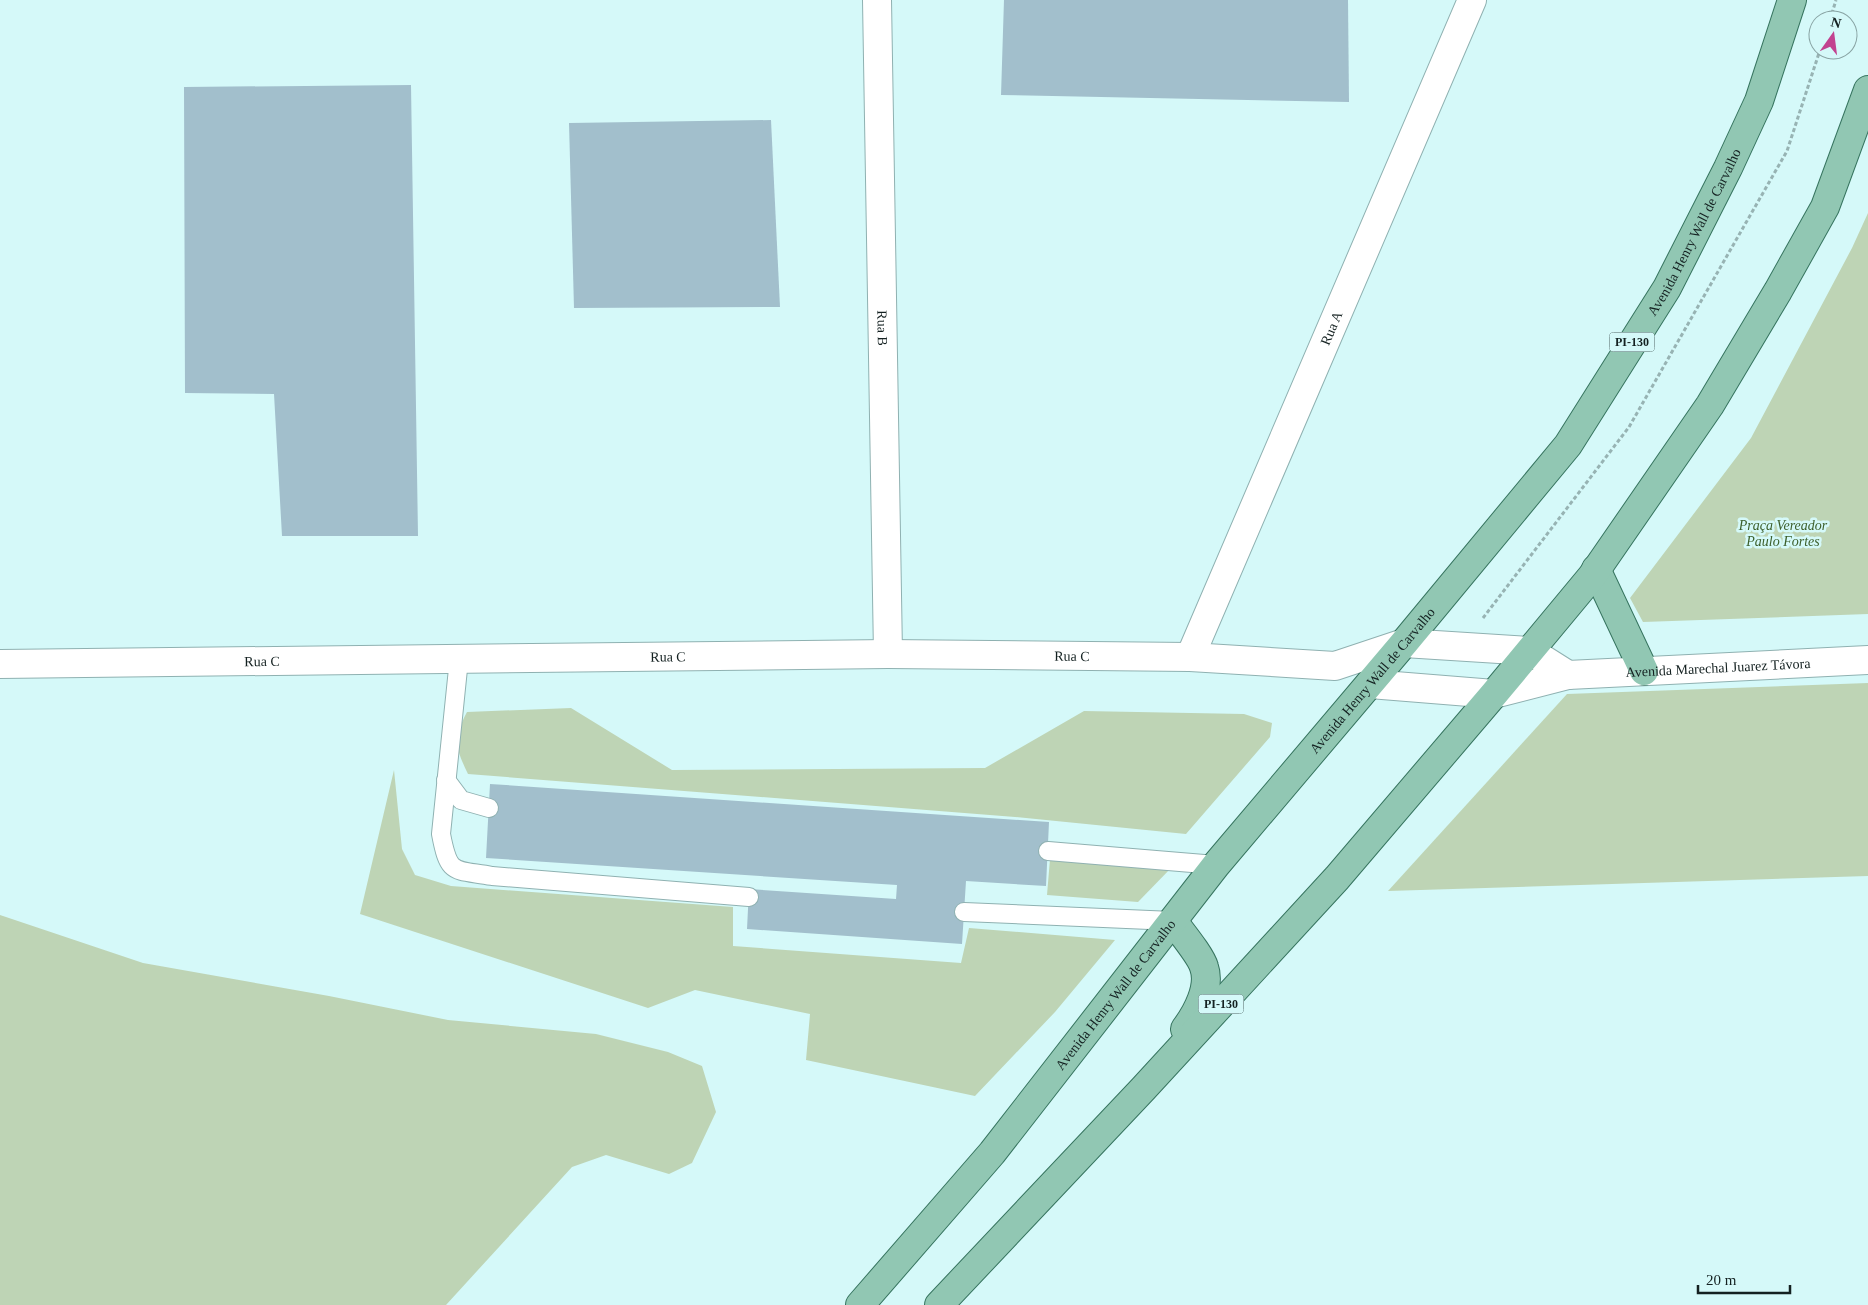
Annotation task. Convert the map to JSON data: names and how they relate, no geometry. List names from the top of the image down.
{
  "streets": {
    "main road": ["Avenida Henry Wall de Carvalho", "PI-130"],
    "street": [
      "Rua B",
      "Rua A",
      "Rua C",
      "Avenida Marechal Juarez Távora"
    ]
  },
  "crossings": [
    ["Avenida Henry Wall de Carvalho", "Rua C"],
    ["Avenida Henry Wall de Carvalho", "Avenida Marechal Juarez Távora"],
    ["Rua B", "Rua C"],
    ["Rua A", "Rua C"],
    ["PI-130", "Avenida Marechal Juarez Távora"],
    ["Rua C", "Avenida Marechal Juarez Távora"]
  ],
  "parks": ["Praça Vereador Paulo Fortes"],
  "scale_bar": "20 m",
  "north": "top"
}
